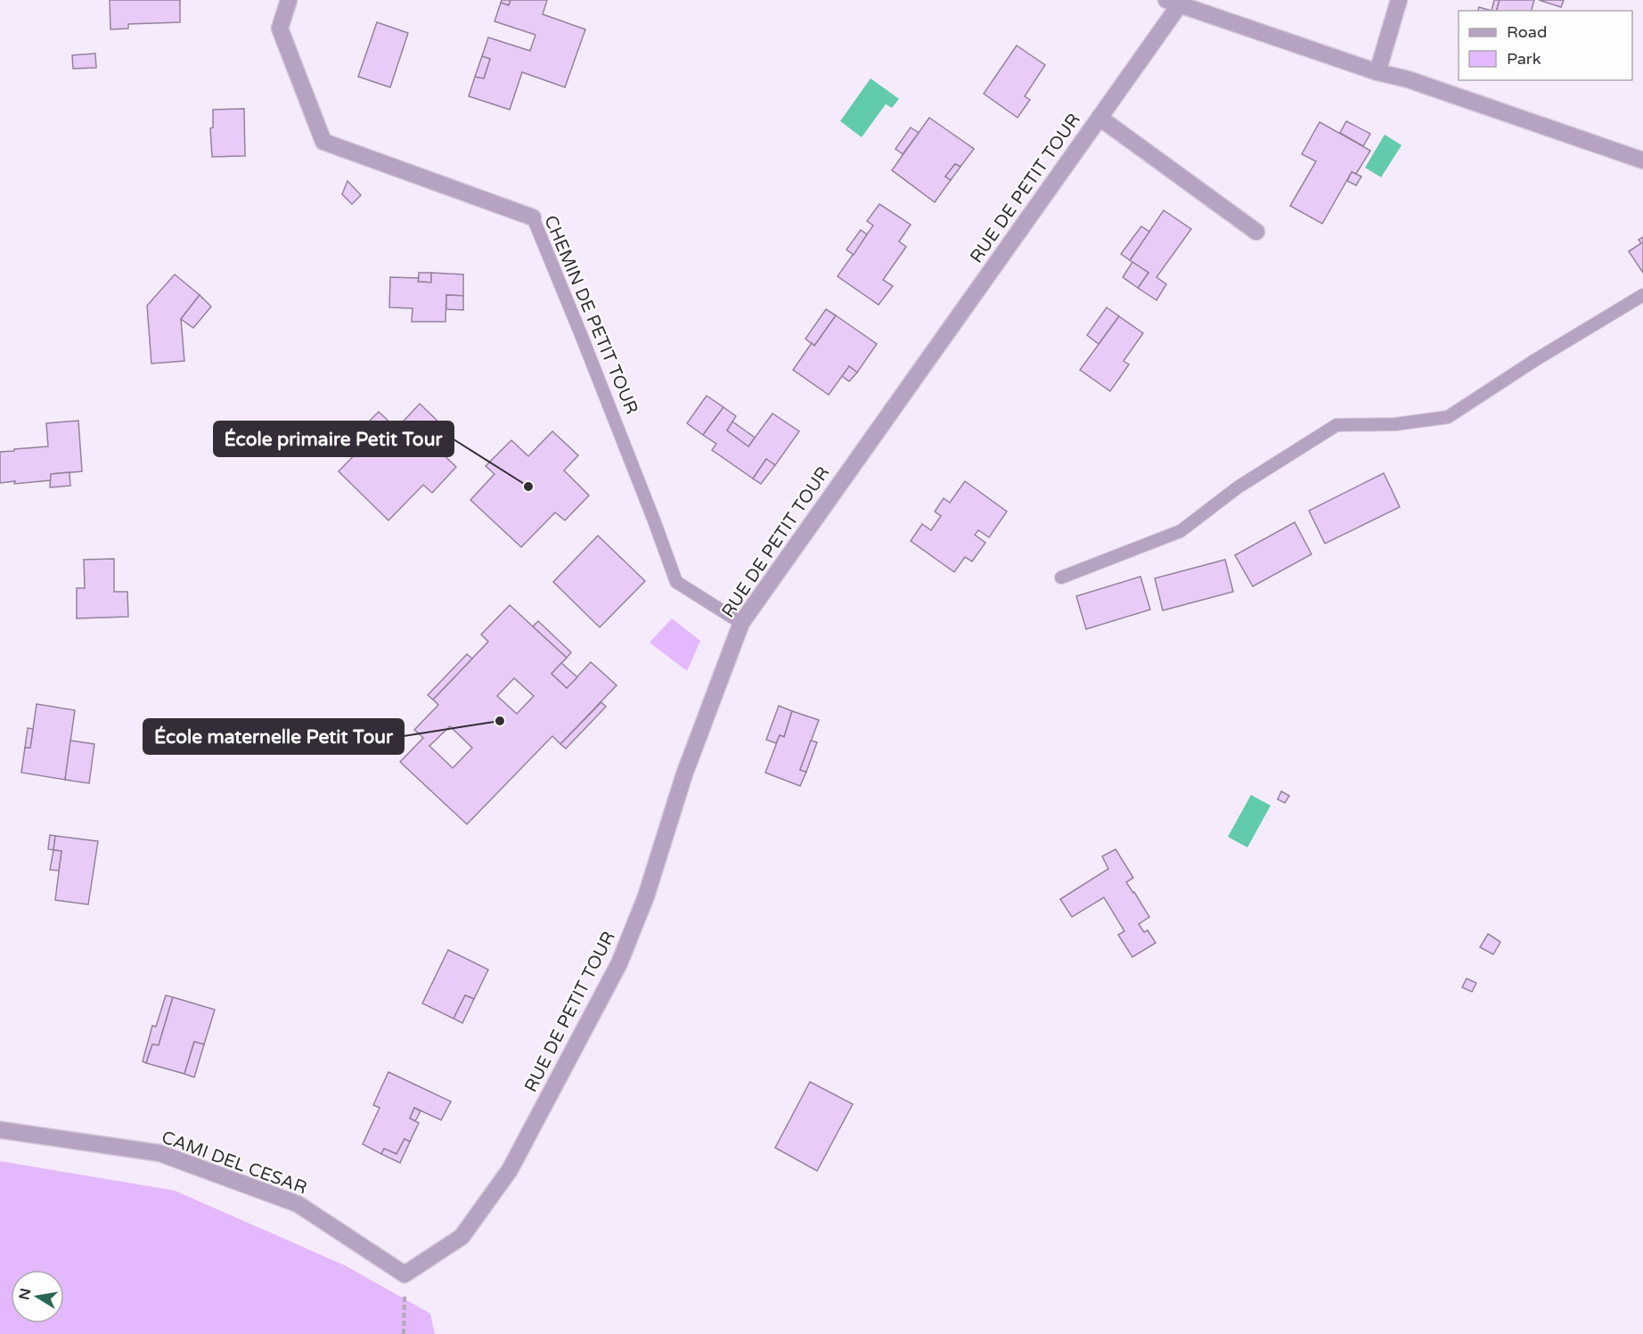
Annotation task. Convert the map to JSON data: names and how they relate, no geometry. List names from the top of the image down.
{
  "streets": {
    "street": ["RUE DE PETIT TOUR", "CHEMIN DE PETIT TOUR", "CAMI DEL CESAR"]
  },
  "crossings": [
    ["RUE DE PETIT TOUR", "CHEMIN DE PETIT TOUR"],
    ["RUE DE PETIT TOUR", "CAMI DEL CESAR"]
  ],
  "places": ["École primaire Petit Tour", "École maternelle Petit Tour"],
  "legend": ["Road", "Park"],
  "north": "left"
}
